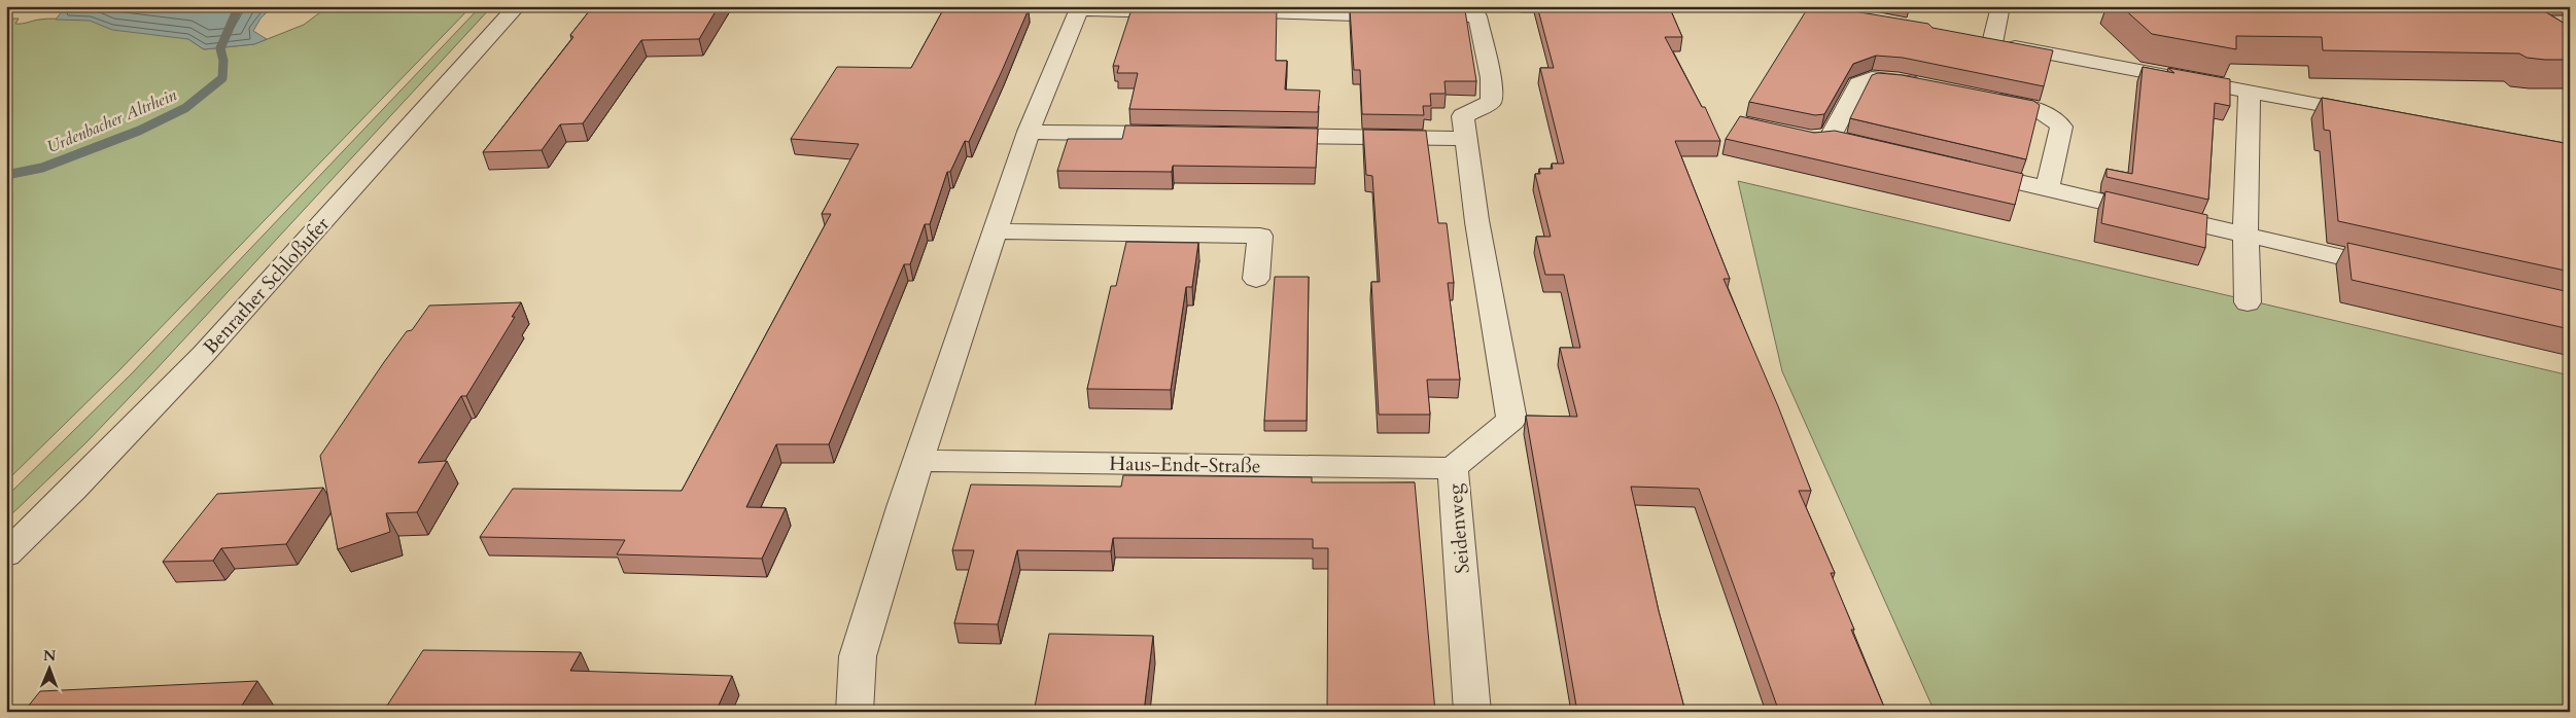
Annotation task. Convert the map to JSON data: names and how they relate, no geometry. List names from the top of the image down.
{
  "streets": {
    "street": ["Benrather Schloßufer", "Haus-Endt-Straße", "Seidenweg"]
  },
  "crossings": [
    ["Haus-Endt-Straße", "Seidenweg"]
  ],
  "water": ["Urdenbacher Altrhein"],
  "north": "top"
}
